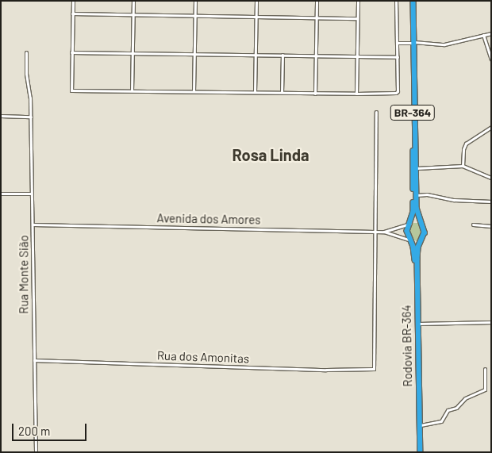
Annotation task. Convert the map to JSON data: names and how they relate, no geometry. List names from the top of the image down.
{
  "streets": {
    "highway": ["BR-364", "Rodovia BR-364"],
    "street": ["Avenida dos Amores", "Rua Monte Sião", "Rua dos Amonitas"]
  },
  "crossings": [
    ["BR-364", "Avenida dos Amores"],
    ["BR-364", "Rodovia BR-364"],
    ["Avenida dos Amores", "Rua Monte Sião"],
    ["Avenida dos Amores", "Rodovia BR-364"],
    ["Avenida dos Amores", "Rua dos Amonitas"],
    ["Rua Monte Sião", "Rua dos Amonitas"]
  ],
  "districts": ["Rosa Linda"],
  "scale_bar": "200 m"
}
